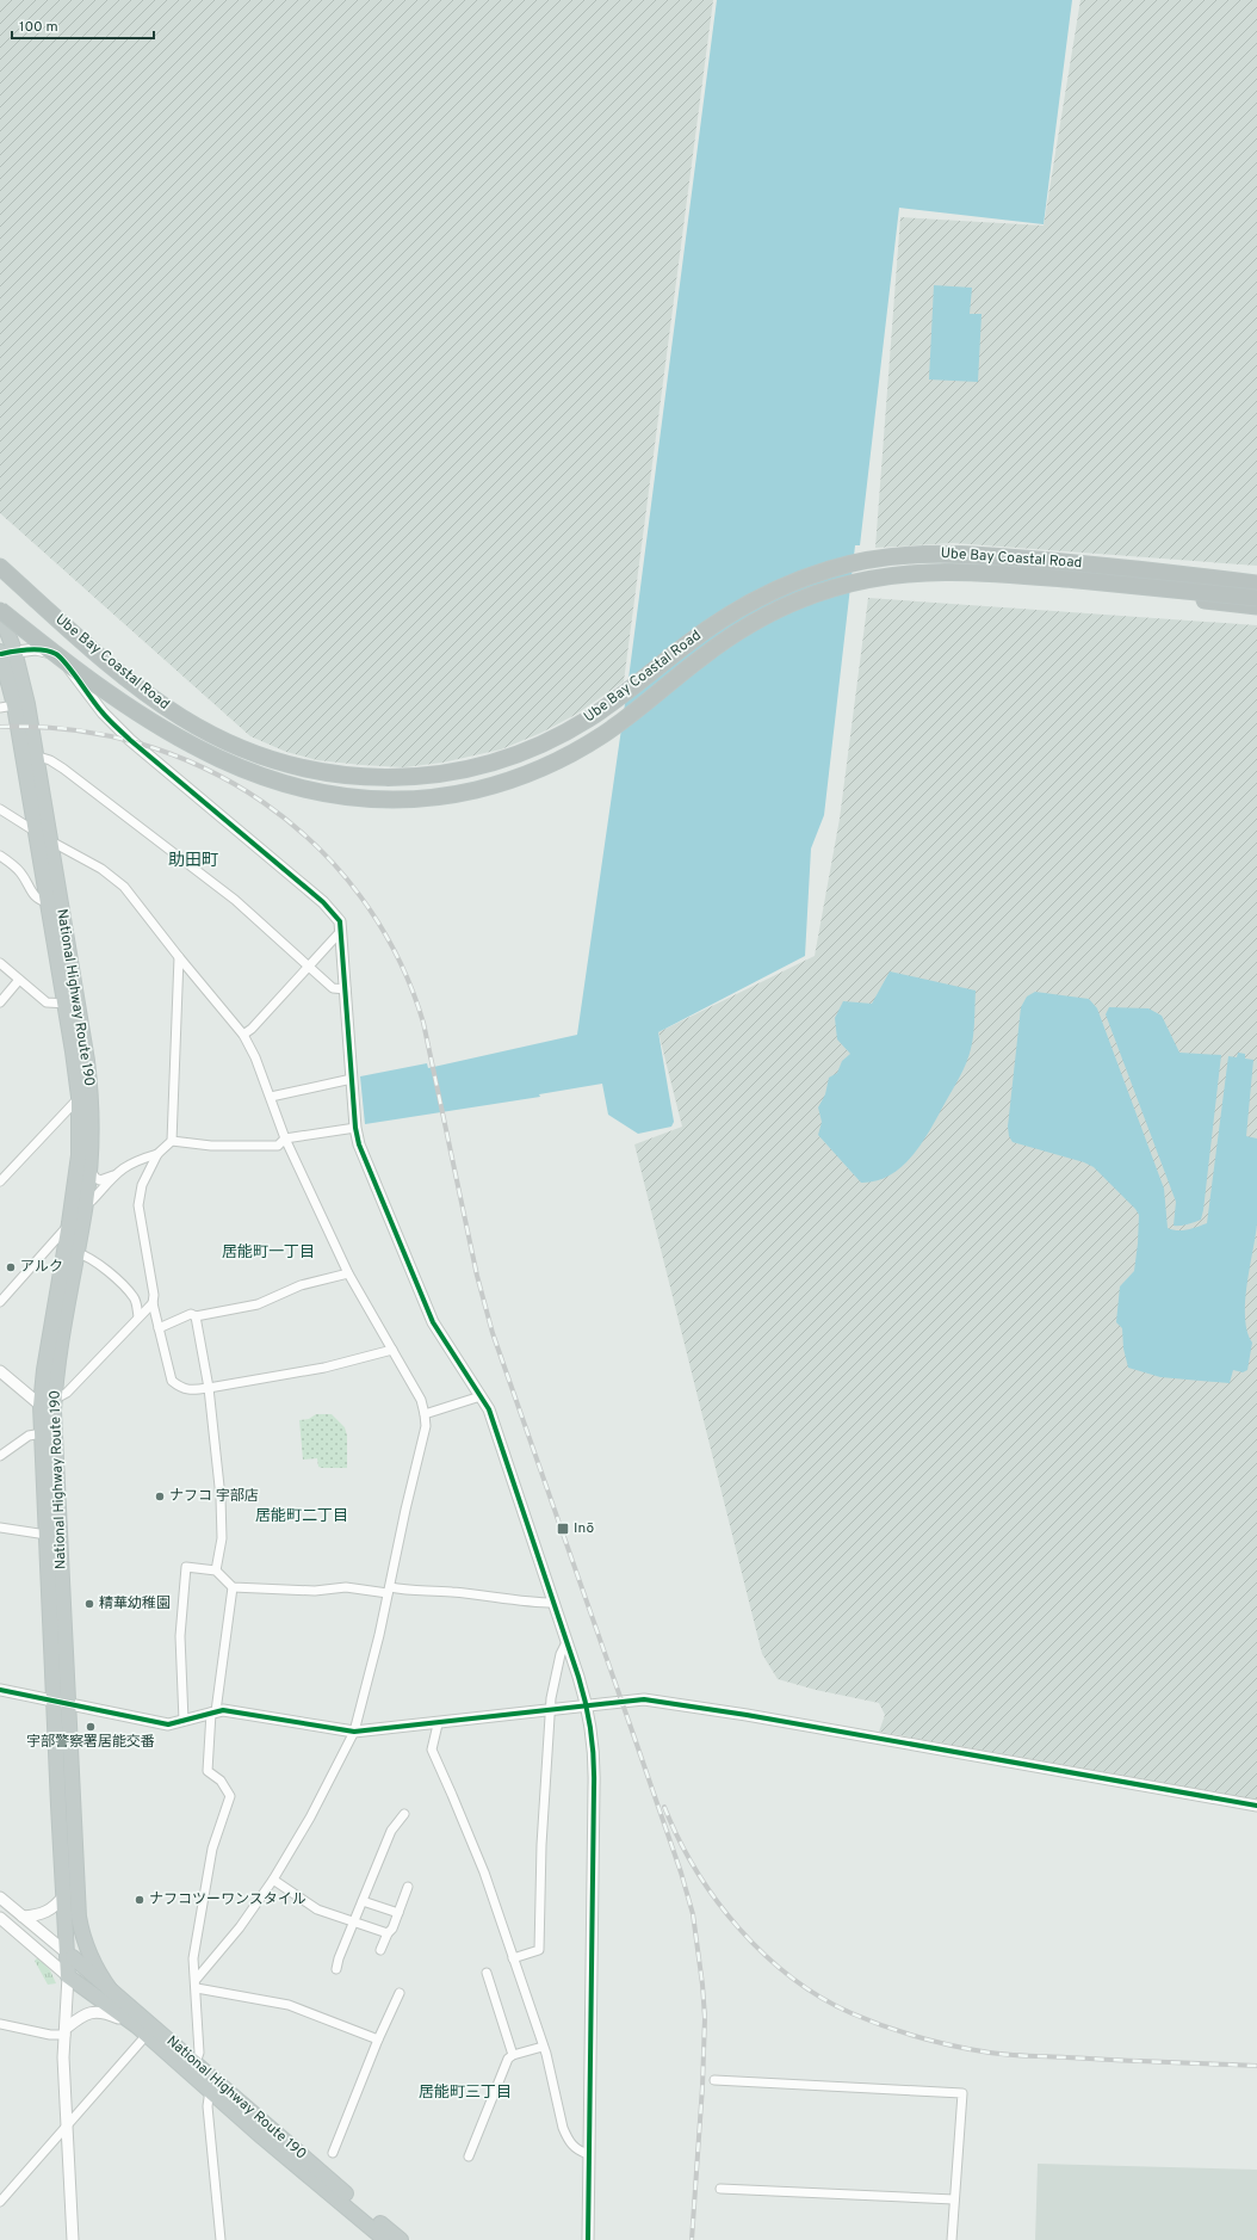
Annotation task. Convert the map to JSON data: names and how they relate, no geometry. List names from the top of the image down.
{
  "streets": {
    "highway": ["Ube Bay Coastal Road", "National Highway Route 190"]
  },
  "districts": [
    "助田町",
    "居能町一丁目",
    "居能町二丁目",
    "居能町三丁目"
  ],
  "places": {
    "other": [
      "アルク",
      "ナフコ 宇部店",
      "精華幼稚園",
      "宇部警察署居能交番",
      "ナフコツーワンスタイル"
    ],
    "transit": ["Inō"]
  },
  "scale_bar": "100 m"
}
